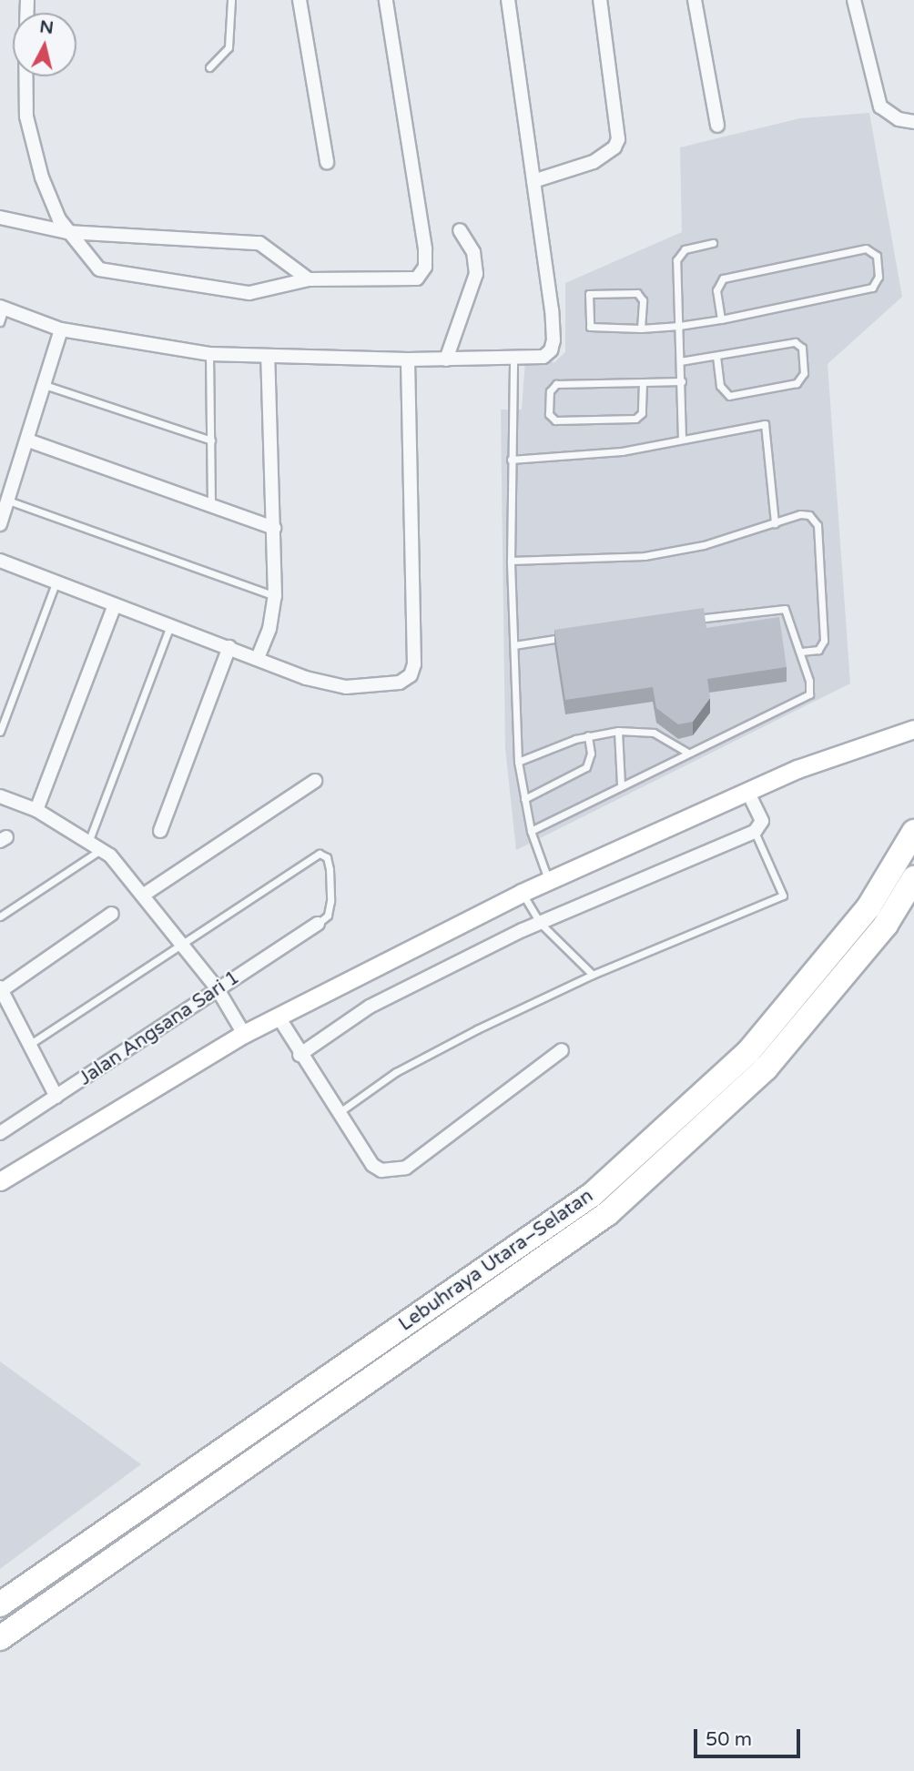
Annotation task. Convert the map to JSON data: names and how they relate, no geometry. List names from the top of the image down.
{
  "streets": {
    "highway": ["Lebuhraya Utara–Selatan"],
    "street": ["Jalan Angsana Sari 1"]
  },
  "scale_bar": "50 m",
  "north": "top"
}
